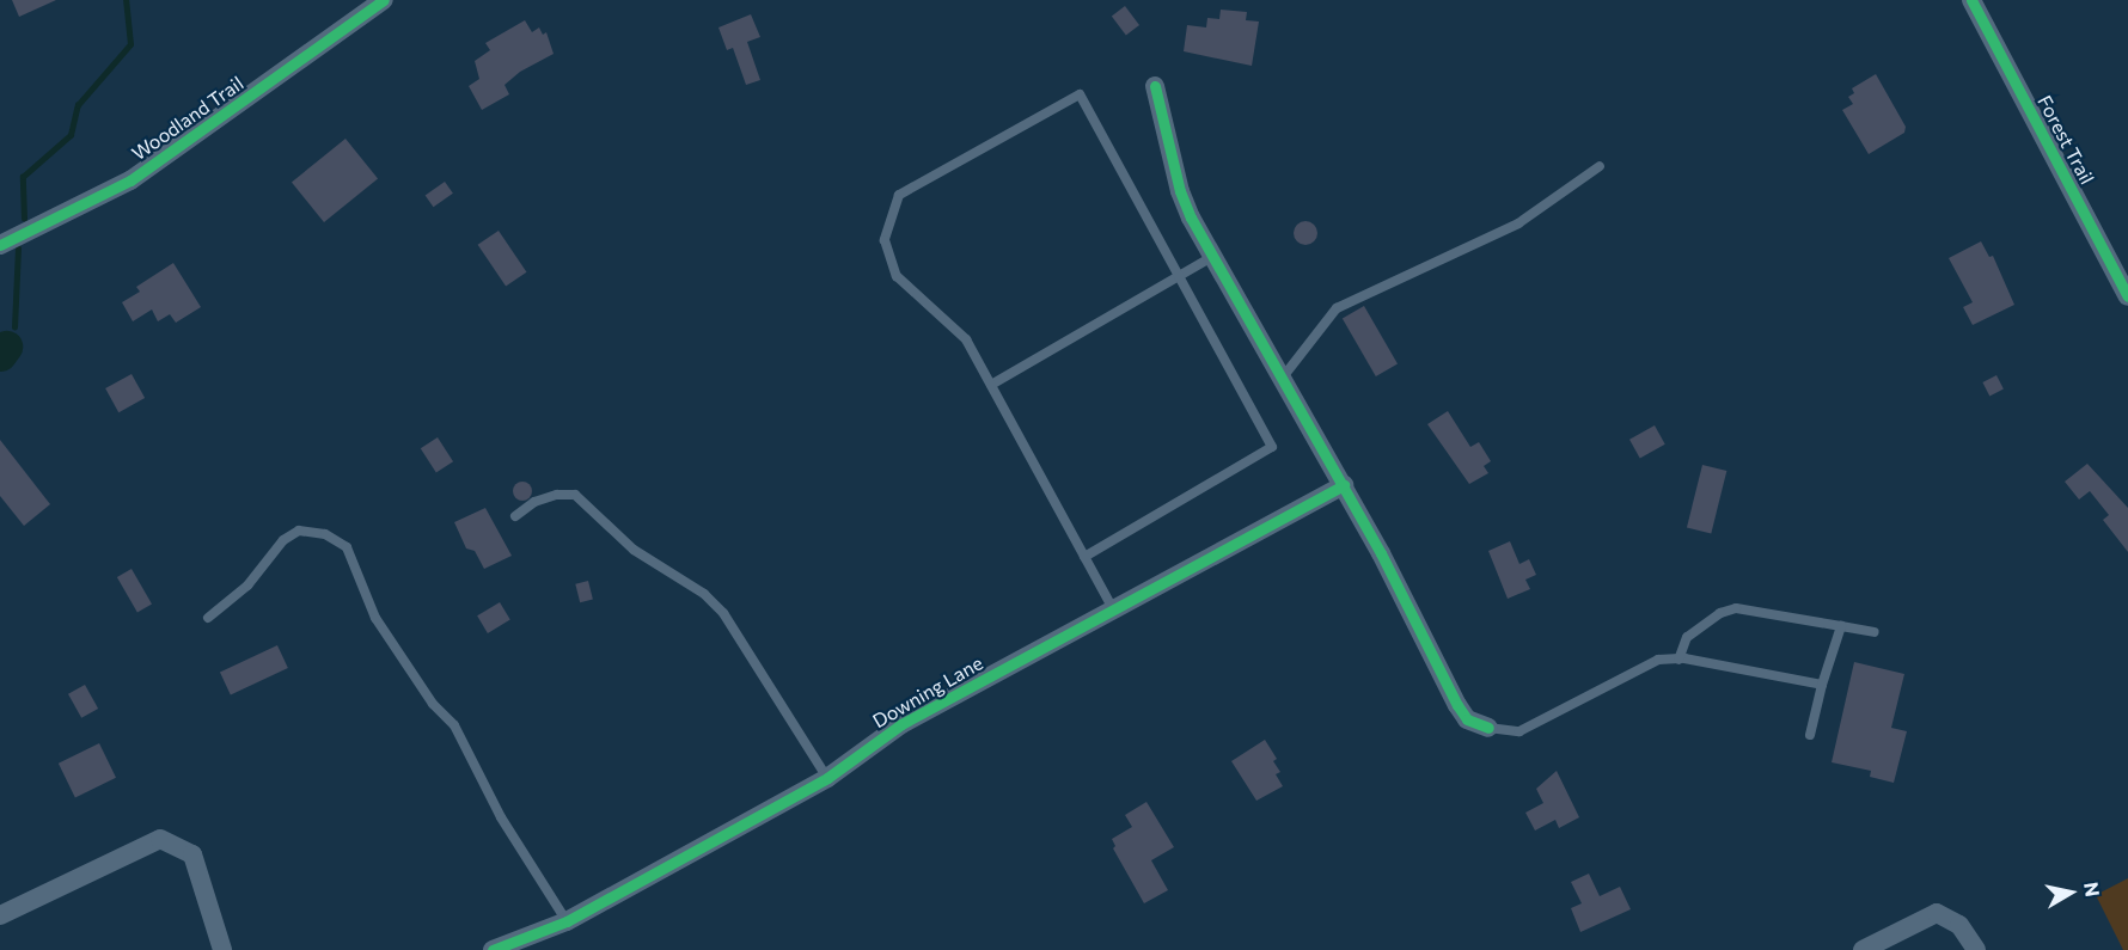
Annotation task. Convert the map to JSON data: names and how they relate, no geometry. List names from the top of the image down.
{
  "streets": {
    "street": ["Woodland Trail", "Forest Trail", "Downing Lane"]
  },
  "north": "right"
}
